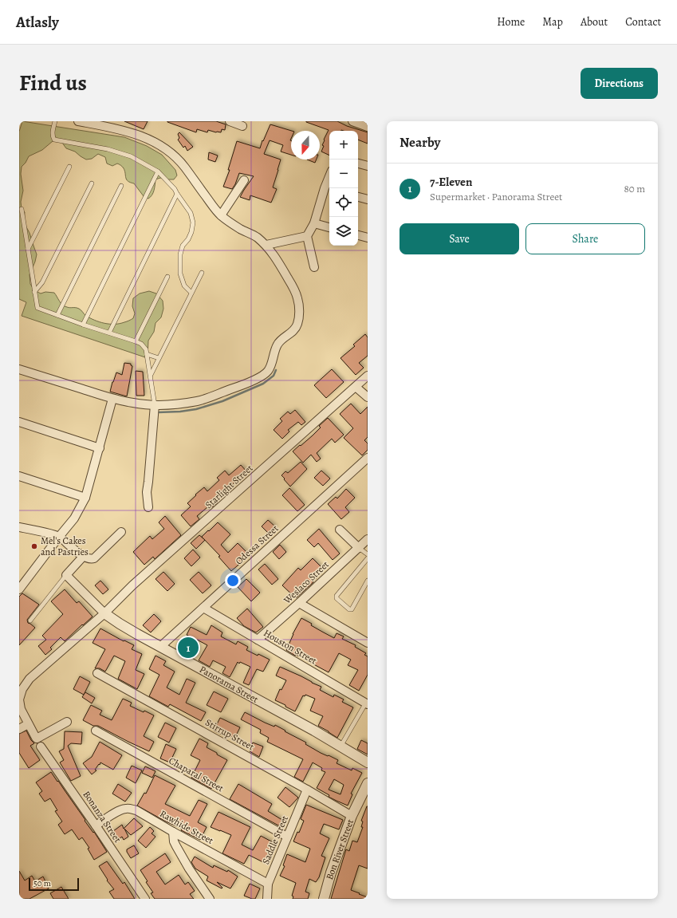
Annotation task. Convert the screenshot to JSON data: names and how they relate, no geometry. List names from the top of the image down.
{
  "streets": {
    "street": [
      "Starlight Street",
      "Odessa Street",
      "Weslaco Street",
      "Houston Street",
      "Panorama Street",
      "Stirrup Street",
      "Chaparal Street",
      "Bonanza Street",
      "Rawhide Street",
      "Saddle Street",
      "Bon River Street"
    ]
  },
  "crossings": [
    ["Starlight Street", "Panorama Street"],
    ["Odessa Street", "Houston Street"],
    ["Odessa Street", "Panorama Street"],
    ["Weslaco Street", "Houston Street"],
    ["Stirrup Street", "Saddle Street"],
    ["Stirrup Street", "Bon River Street"],
    ["Chaparal Street", "Saddle Street"],
    ["Bonanza Street", "Rawhide Street"],
    ["Rawhide Street", "Saddle Street"]
  ],
  "places": ["Mel's Cakes and Pastries"],
  "scale_bar": "50 m",
  "north": "bottom",
  "page": {
    "header": "Atlasly",
    "nav": [
      "Home",
      "Map",
      "About",
      "Contact"
    ],
    "title": "Find us",
    "buttons": [
      "Directions",
      ["Save", "Share"]
    ],
    "heading": "Nearby",
    "map_buttons": ["+", "−"],
    "list": [
      {
        "mark": "1",
        "name": "7-Eleven",
        "note": "Supermarket · Panorama Street",
        "value": "80 m"
      }
    ],
    "pins": "1",
    "scale": "50 m"
  }
}
